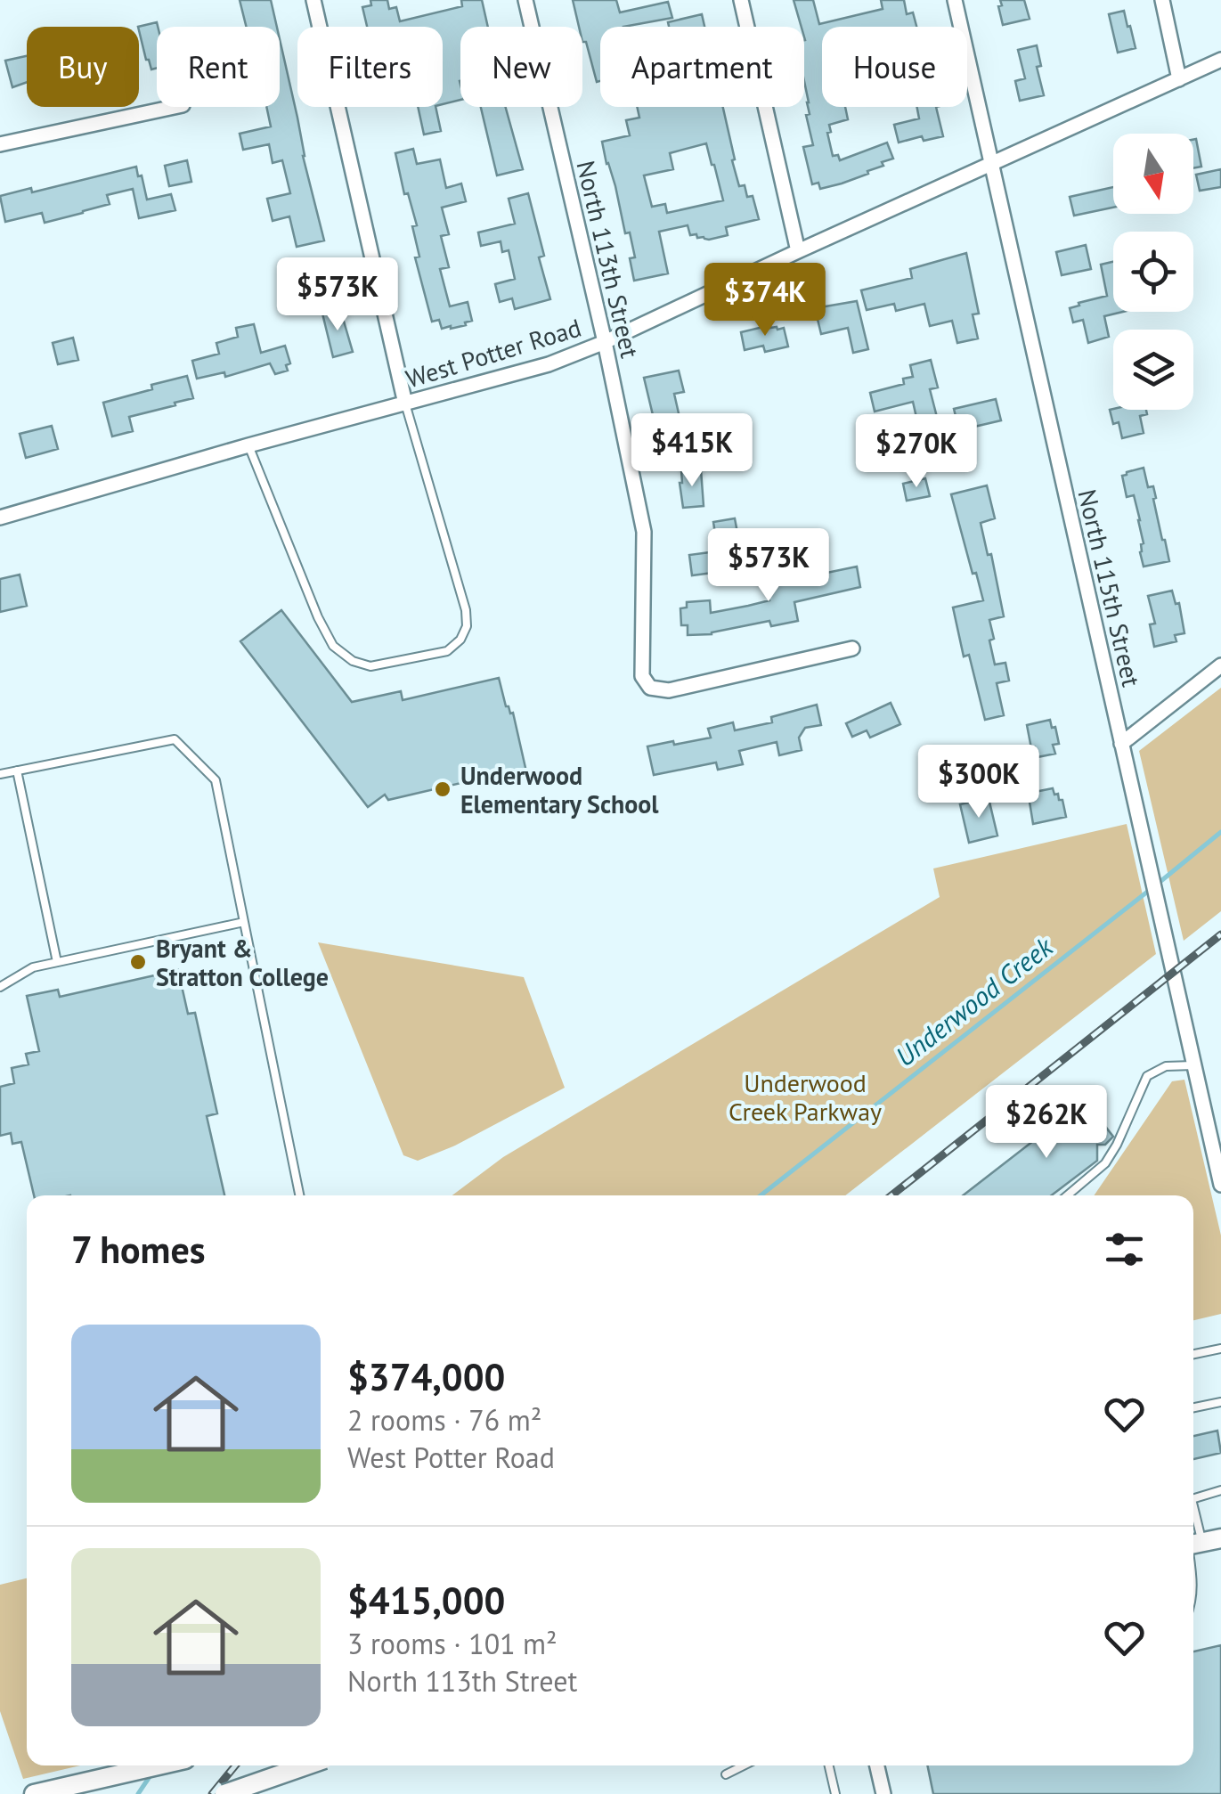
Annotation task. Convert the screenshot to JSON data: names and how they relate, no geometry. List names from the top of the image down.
{
  "streets": {
    "street": ["North 113th Street", "West Potter Road", "North 115th Street"]
  },
  "crossings": [
    ["North 113th Street", "West Potter Road"],
    ["West Potter Road", "North 115th Street"]
  ],
  "water": ["Underwood Creek"],
  "parks": ["Underwood Creek Parkway"],
  "places": ["Underwood Elementary School", "Bryant & Stratton College"],
  "north": "bottom",
  "page": {
    "chip": [
      "Buy",
      "Rent",
      "Filters",
      "New",
      "Apartment",
      "House"
    ],
    "price": [
      "$573K",
      "$374K",
      "$415K",
      "$270K",
      "$573K",
      "$300K",
      "$262K"
    ],
    "heading": "7 homes",
    "list": [
      {
        "name": "$374,000",
        "note": "2 rooms · 76 m² · West Potter Road"
      },
      {
        "name": "$415,000",
        "note": "3 rooms · 101 m² · North 113th Street"
      }
    ]
  }
}
